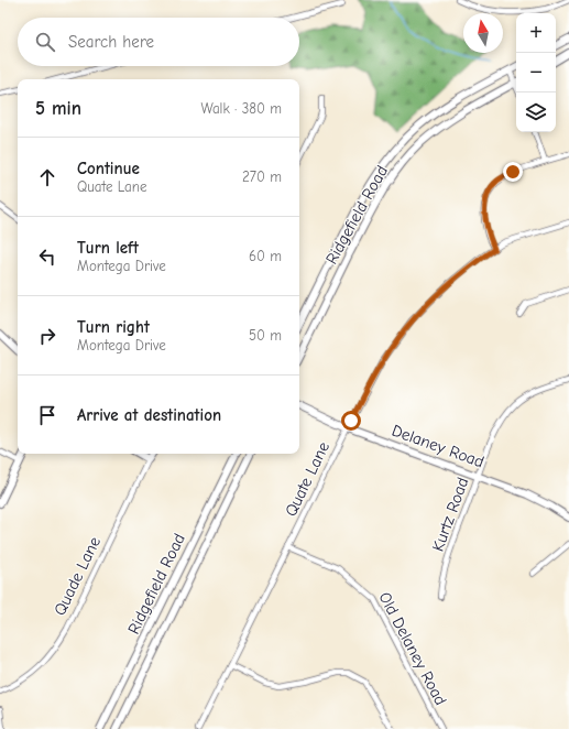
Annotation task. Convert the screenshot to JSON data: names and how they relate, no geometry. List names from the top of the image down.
{
  "streets": {
    "main road": ["Ridgefield Road", "Delaney Road", "Quade Lane"],
    "street": ["Quate Lane", "Kurtz Road", "Old Delaney Road"]
  },
  "crossings": [
    ["Delaney Road", "Quate Lane"],
    ["Delaney Road", "Kurtz Road"],
    ["Quate Lane", "Old Delaney Road"]
  ],
  "north": "top",
  "page": {
    "map_buttons": ["+", "−"],
    "search": "Search here",
    "heading": ["5 min", "Walk · 380 m"],
    "list": [
      ["Continue", "Quate Lane", "270 m"],
      ["Turn left", "Montega Drive", "60 m"],
      ["Turn right", "Montega Drive", "50 m"],
      "Arrive at destination"
    ]
  }
}
